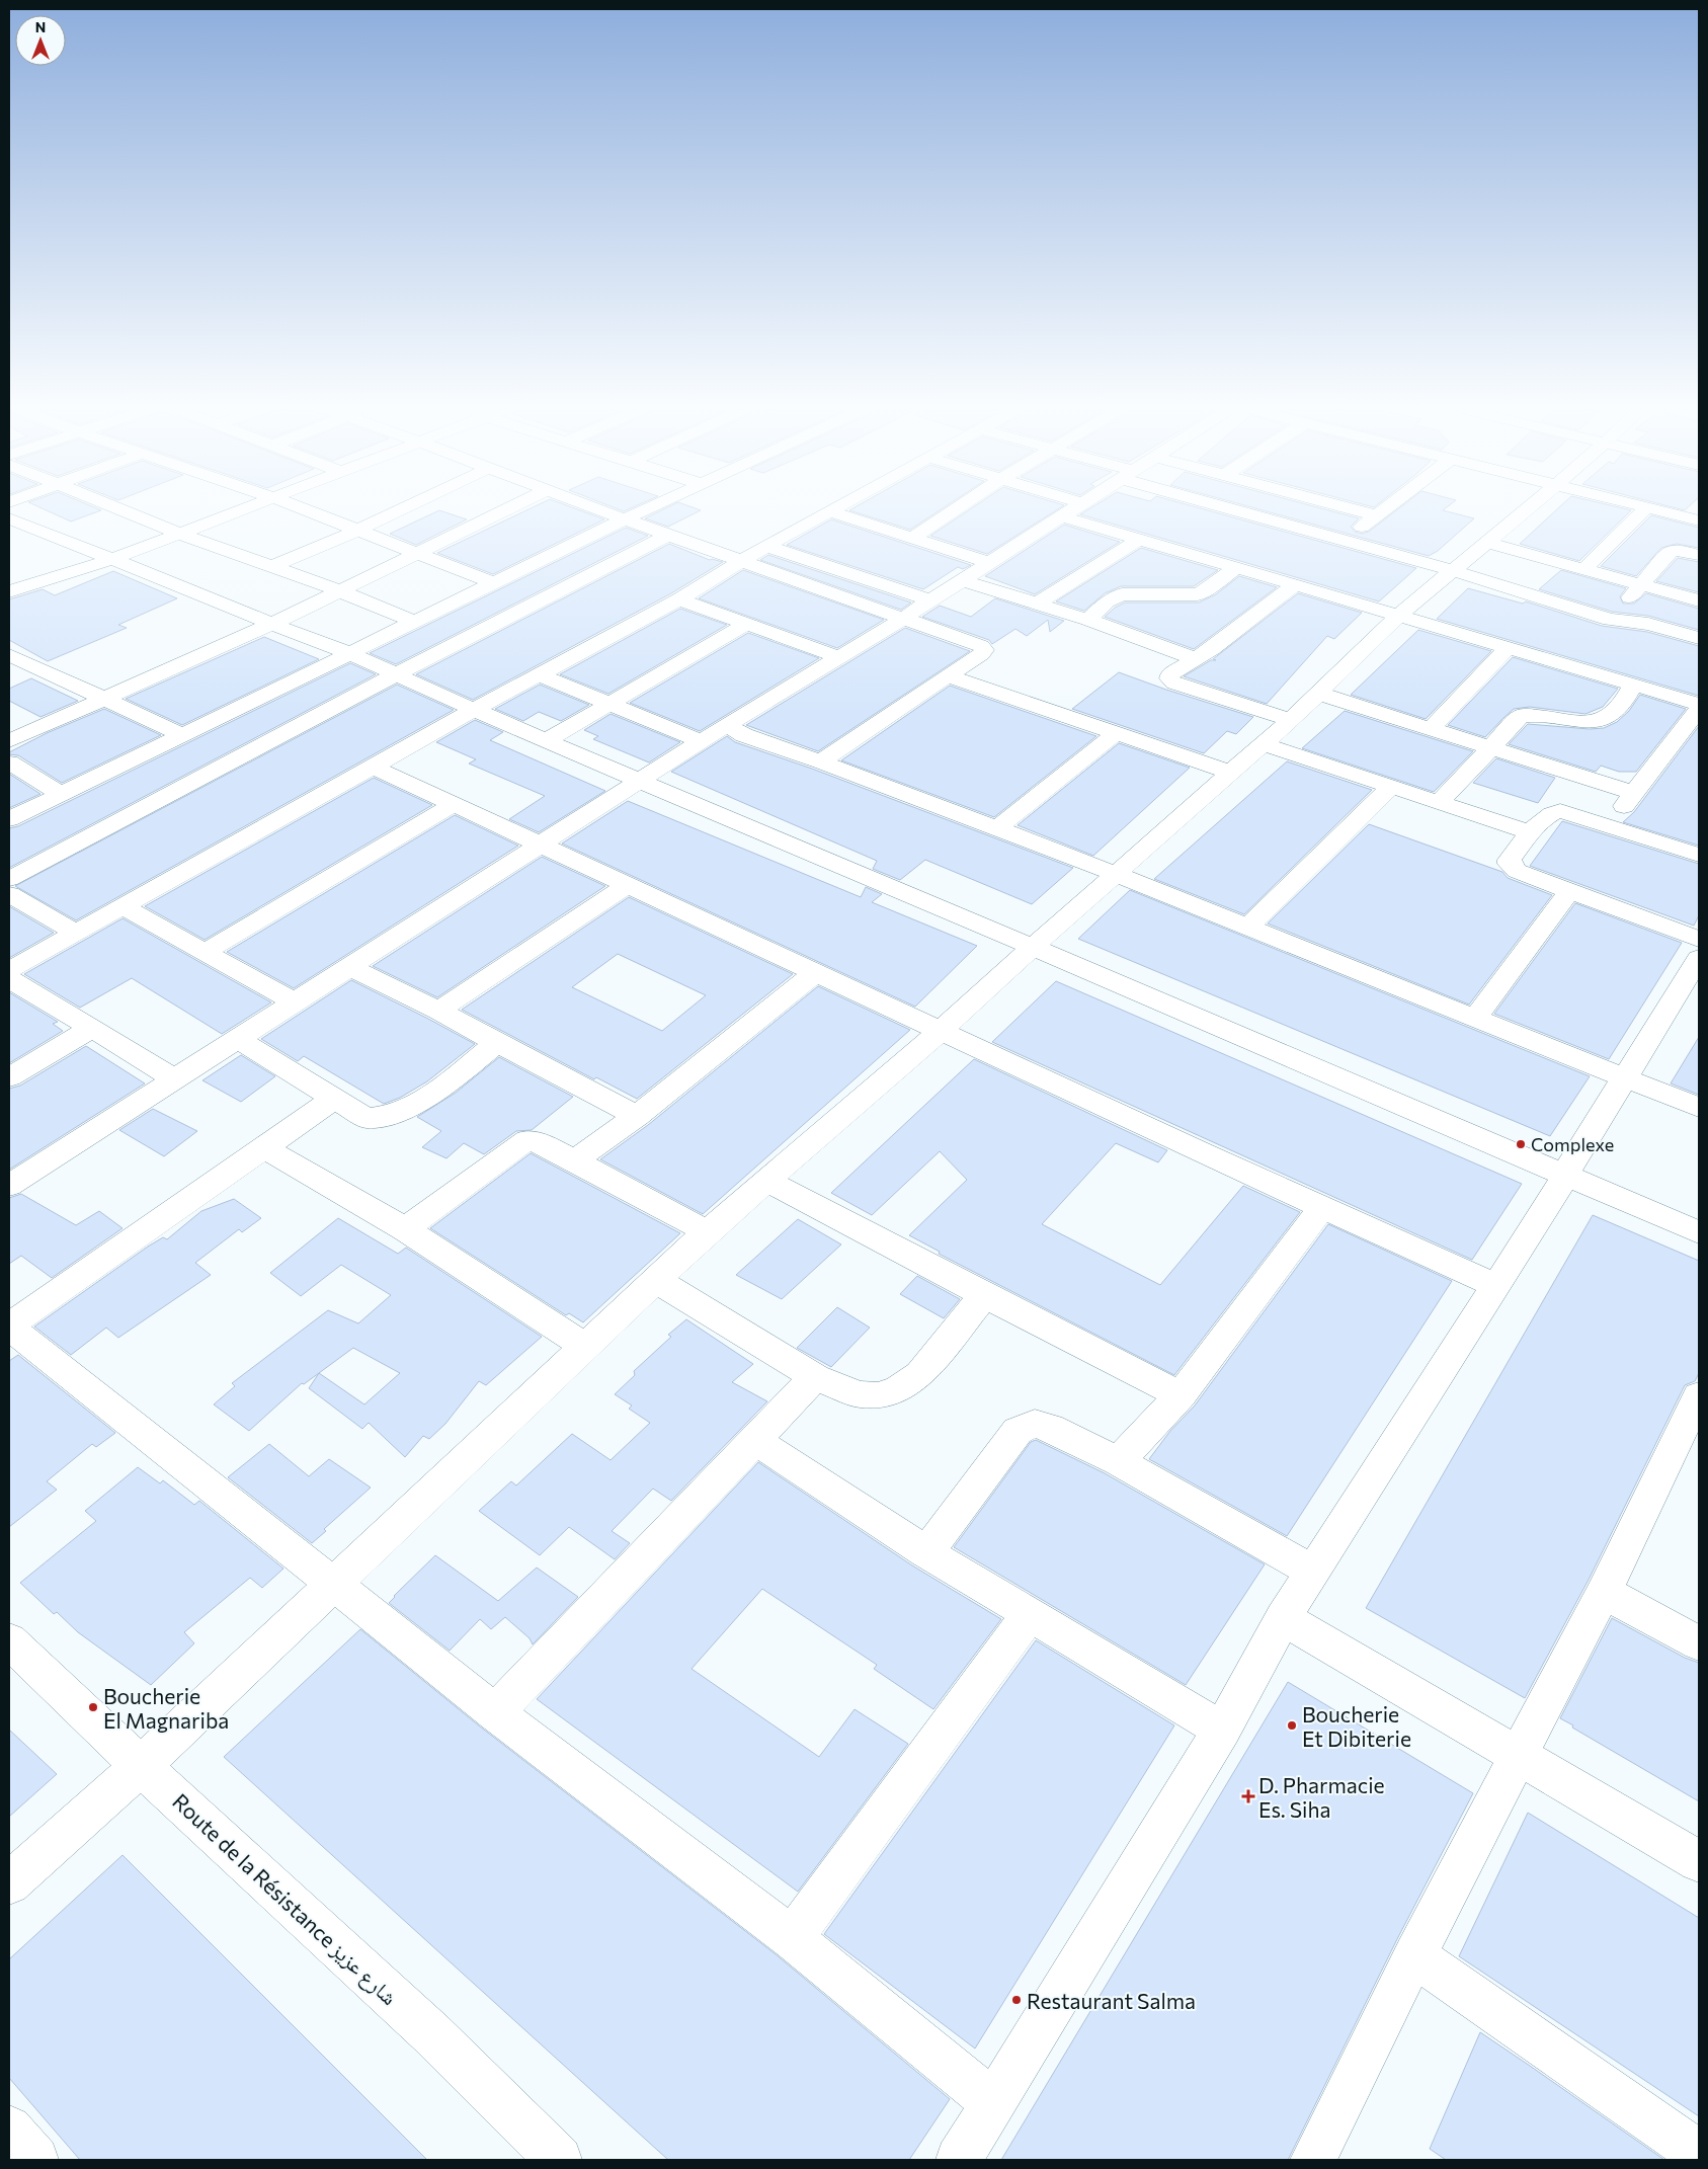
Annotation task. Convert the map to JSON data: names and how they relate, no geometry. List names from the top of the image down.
{
  "streets": {
    "street": ["Route de la Résistance شارع عزيز"]
  },
  "places": {
    "other": [
      "Complexe",
      "Boucherie El Magnariba",
      "Boucherie Et Dibiterie",
      "Restaurant Salma"
    ],
    "health": ["D. Pharmacie Es. Siha"]
  },
  "north": "top"
}
